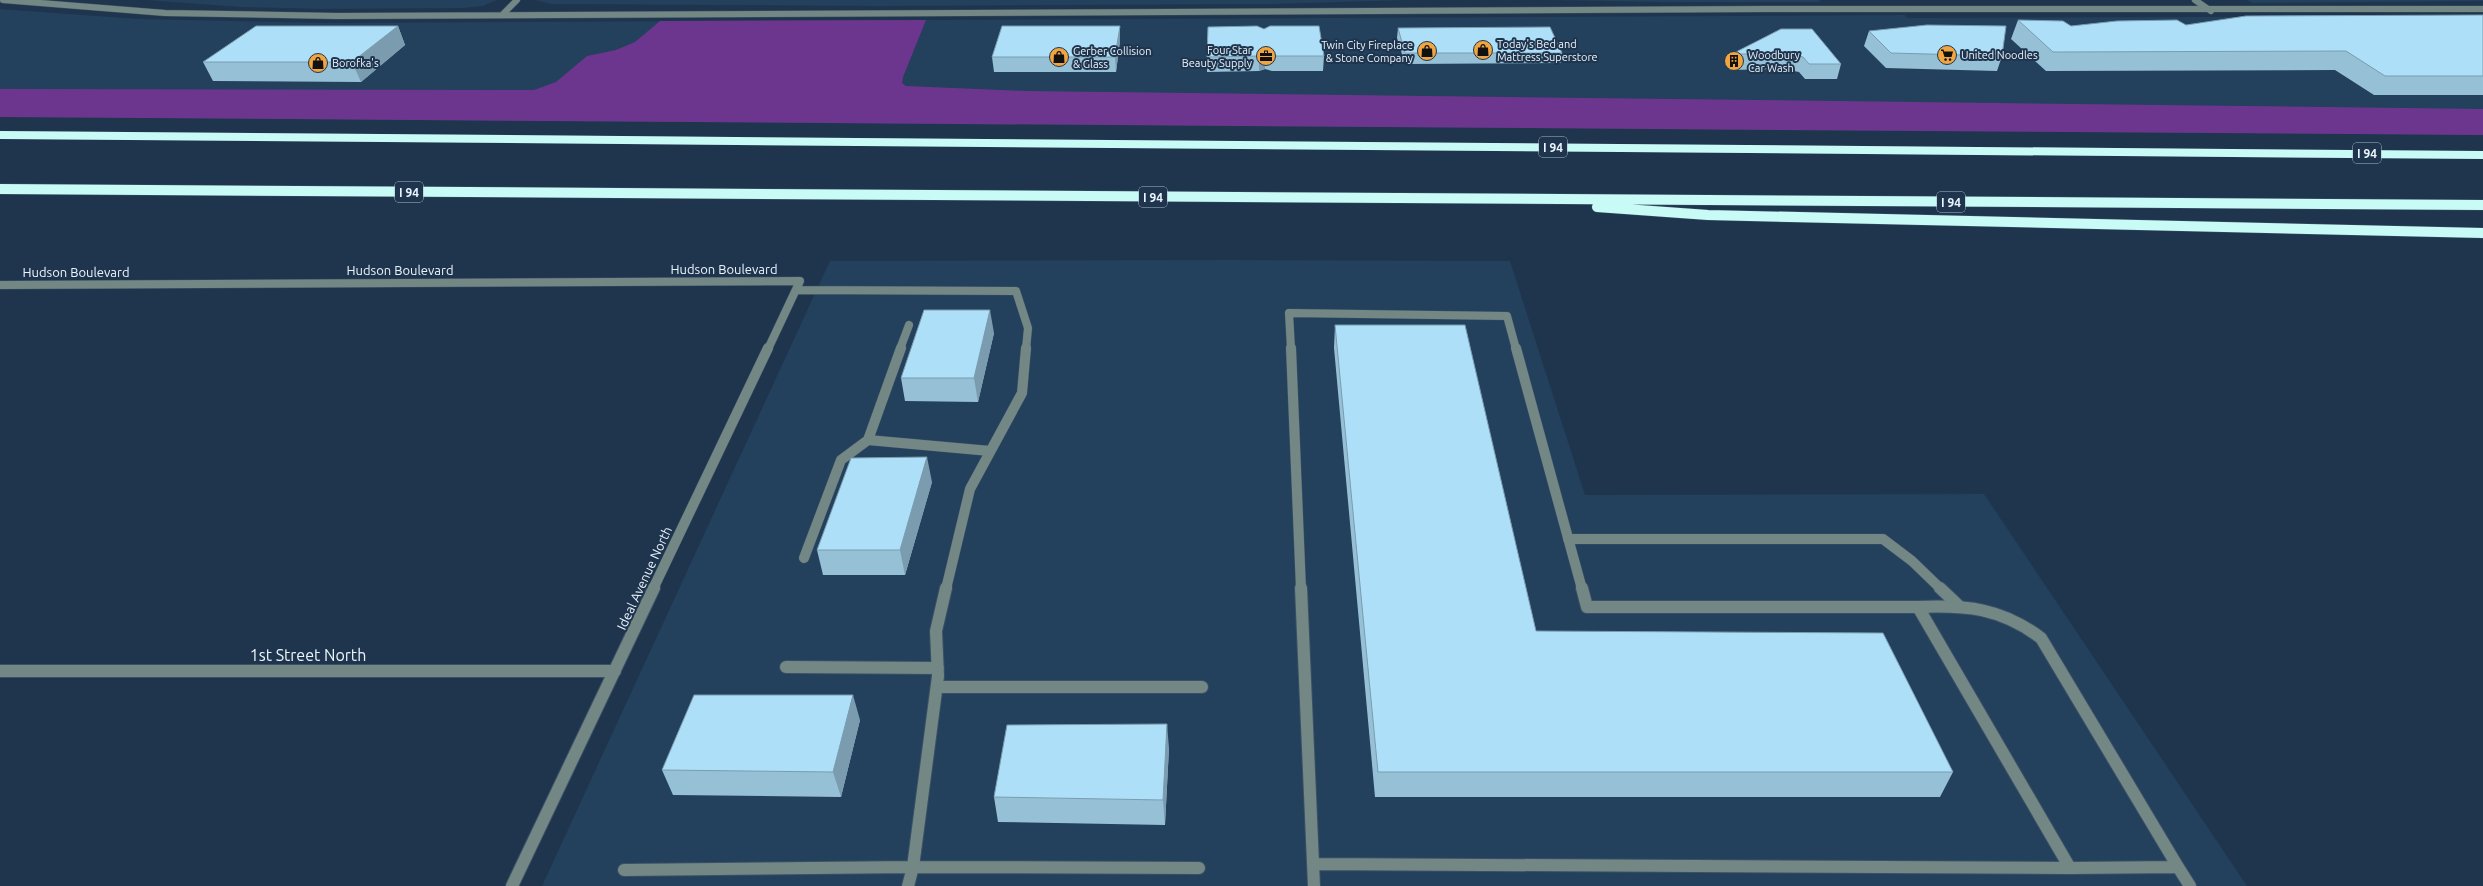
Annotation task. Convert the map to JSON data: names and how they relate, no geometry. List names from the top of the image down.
{
  "streets": {
    "highway": ["I 94"],
    "street": ["Hudson Boulevard", "Ideal Avenue North", "1st Street North"]
  },
  "crossings": [
    ["Hudson Boulevard", "Ideal Avenue North"],
    ["Ideal Avenue North", "1st Street North"]
  ],
  "places": {
    "shop": [
      "Today's Bed and Mattress Superstore",
      "Twin City Fireplace & Stone Company",
      "Gerber Collision & Glass",
      "Borofka's"
    ],
    "supermarket": ["United Noodles"],
    "office": ["Four Star Beauty Supply"],
    "building": ["Woodbury Car Wash"]
  }
}
